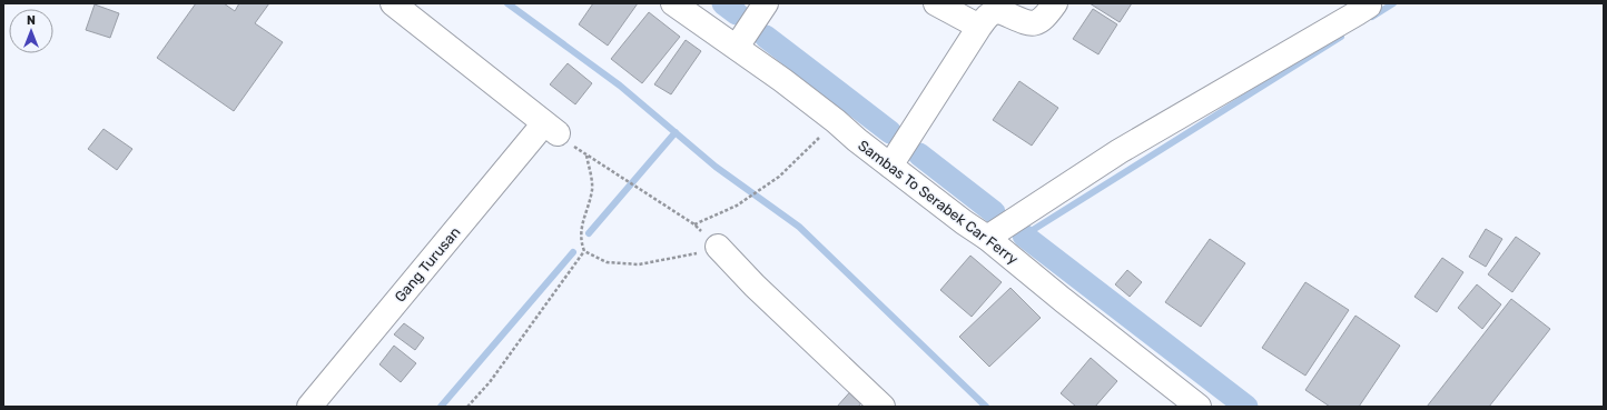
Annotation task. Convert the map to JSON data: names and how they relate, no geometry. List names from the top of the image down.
{
  "streets": {
    "main road": ["Sambas To Serabek Car Ferry", "Gang Turusan"]
  },
  "north": "top"
}
